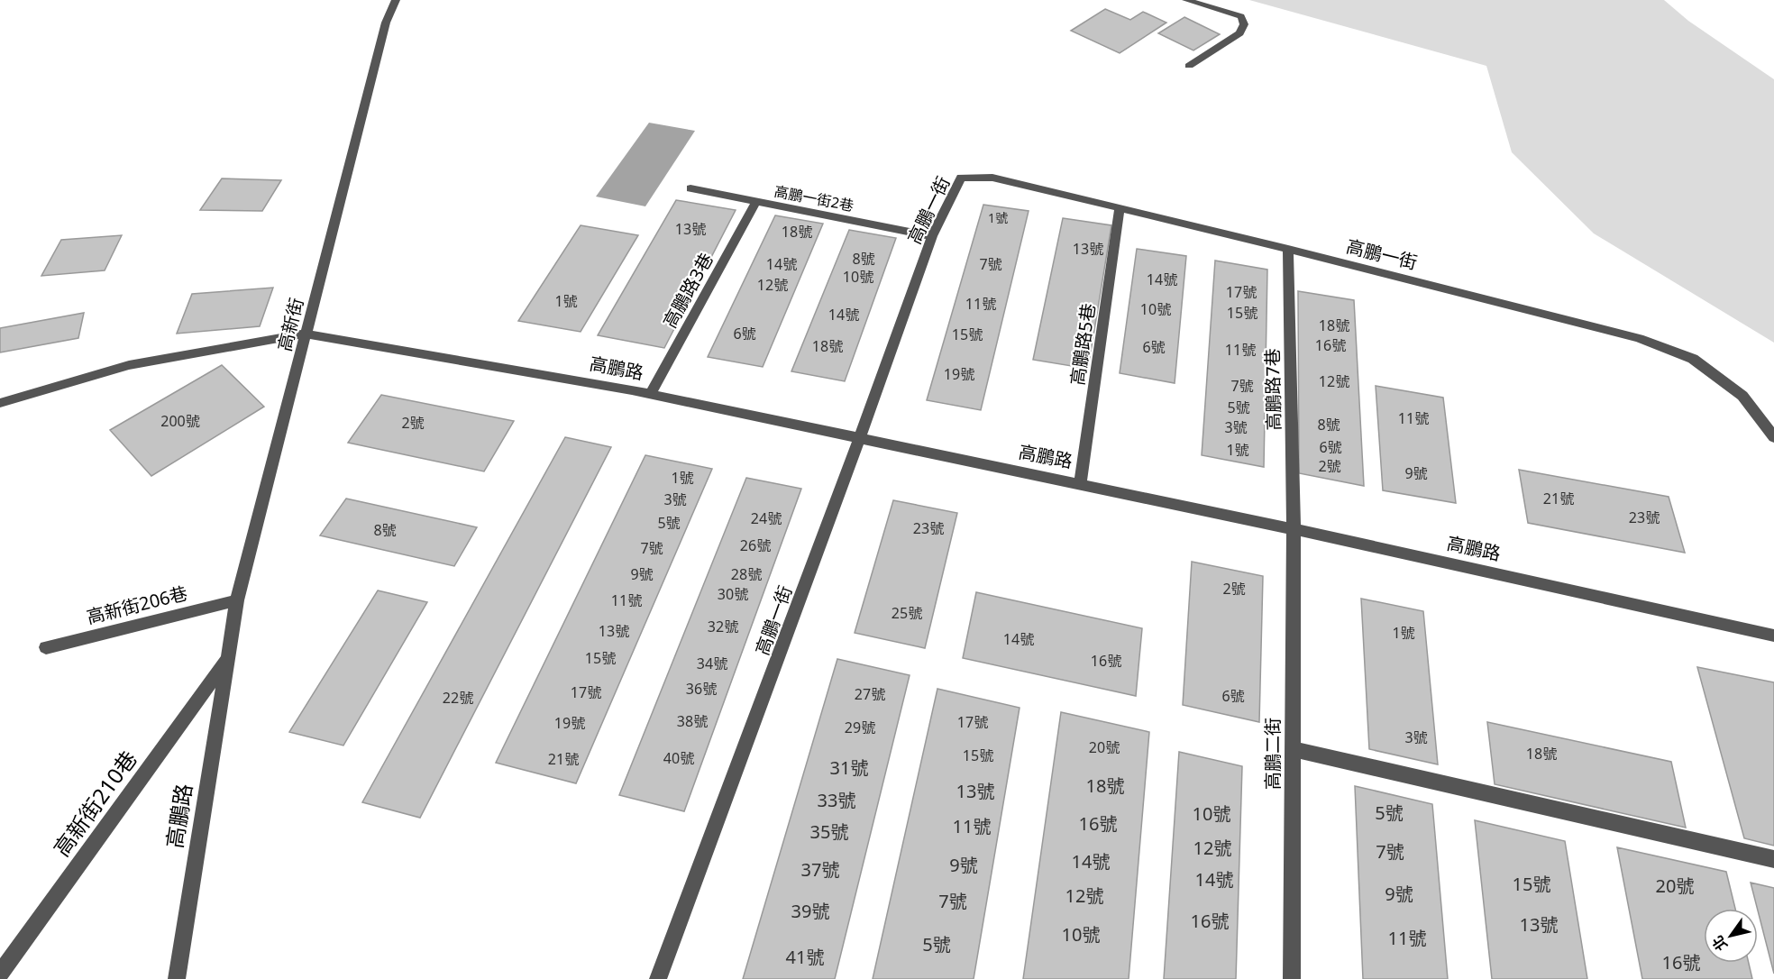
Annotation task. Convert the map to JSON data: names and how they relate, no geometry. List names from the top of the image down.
{
  "streets": {
    "street": [
      "高鵬一街2巷",
      "高鵬一街",
      "高鵬路3巷",
      "高新街",
      "高鵬路5巷",
      "高鵬路",
      "高鵬路7巷",
      "高新街206巷",
      "高鵬二街",
      "高新街210巷"
    ]
  },
  "crossings": [
    ["高鵬一街2巷", "高鵬一街"],
    ["高鵬一街2巷", "高鵬路3巷"],
    ["高鵬一街", "高鵬路5巷"],
    ["高鵬一街", "高鵬路"],
    ["高鵬一街", "高鵬路7巷"],
    ["高鵬路3巷", "高鵬路"],
    ["高新街", "高鵬路"],
    ["高新街", "高新街206巷"],
    ["高新街", "高新街210巷"],
    ["高鵬路5巷", "高鵬路"],
    ["高鵬路", "高鵬路7巷"],
    ["高鵬路", "高鵬二街"],
    ["高鵬路", "高新街210巷"],
    ["高鵬路7巷", "高鵬二街"]
  ],
  "house_numbers": [
    "1號",
    "13號",
    "18號",
    "13號",
    "8號",
    "14號",
    "7號",
    "10號",
    "14號",
    "12號",
    "17號",
    "1號",
    "11號",
    "10號",
    "15號",
    "14號",
    "18號",
    "6號",
    "15號",
    "16號",
    "18號",
    "6號",
    "11號",
    "19號",
    "12號",
    "7號",
    "5號",
    "11號",
    "200號",
    "2號",
    "8號",
    "3號",
    "6號",
    "1號",
    "2號",
    "9號",
    "1號",
    "21號",
    "3號",
    "23號",
    "24號",
    "5號",
    "23號",
    "8號",
    "26號",
    "7號",
    "9號",
    "28號",
    "2號",
    "30號",
    "11號",
    "25號",
    "32號",
    "13號",
    "1號",
    "14號",
    "15號",
    "16號",
    "34號",
    "36號",
    "17號",
    "27號",
    "6號",
    "22號",
    "38號",
    "17號",
    "19號",
    "29號",
    "3號",
    "20號",
    "18號",
    "15號",
    "40號",
    "21號",
    "31號",
    "18號",
    "13號",
    "33號",
    "5號",
    "10號",
    "16號",
    "11號",
    "35號",
    "12號",
    "7號",
    "14號",
    "9號",
    "37號",
    "14號",
    "15號",
    "20號",
    "9號",
    "12號",
    "7號",
    "39號",
    "16號",
    "13號",
    "10號",
    "11號",
    "5號",
    "41號",
    "16號"
  ],
  "north": "bottom left"
}
